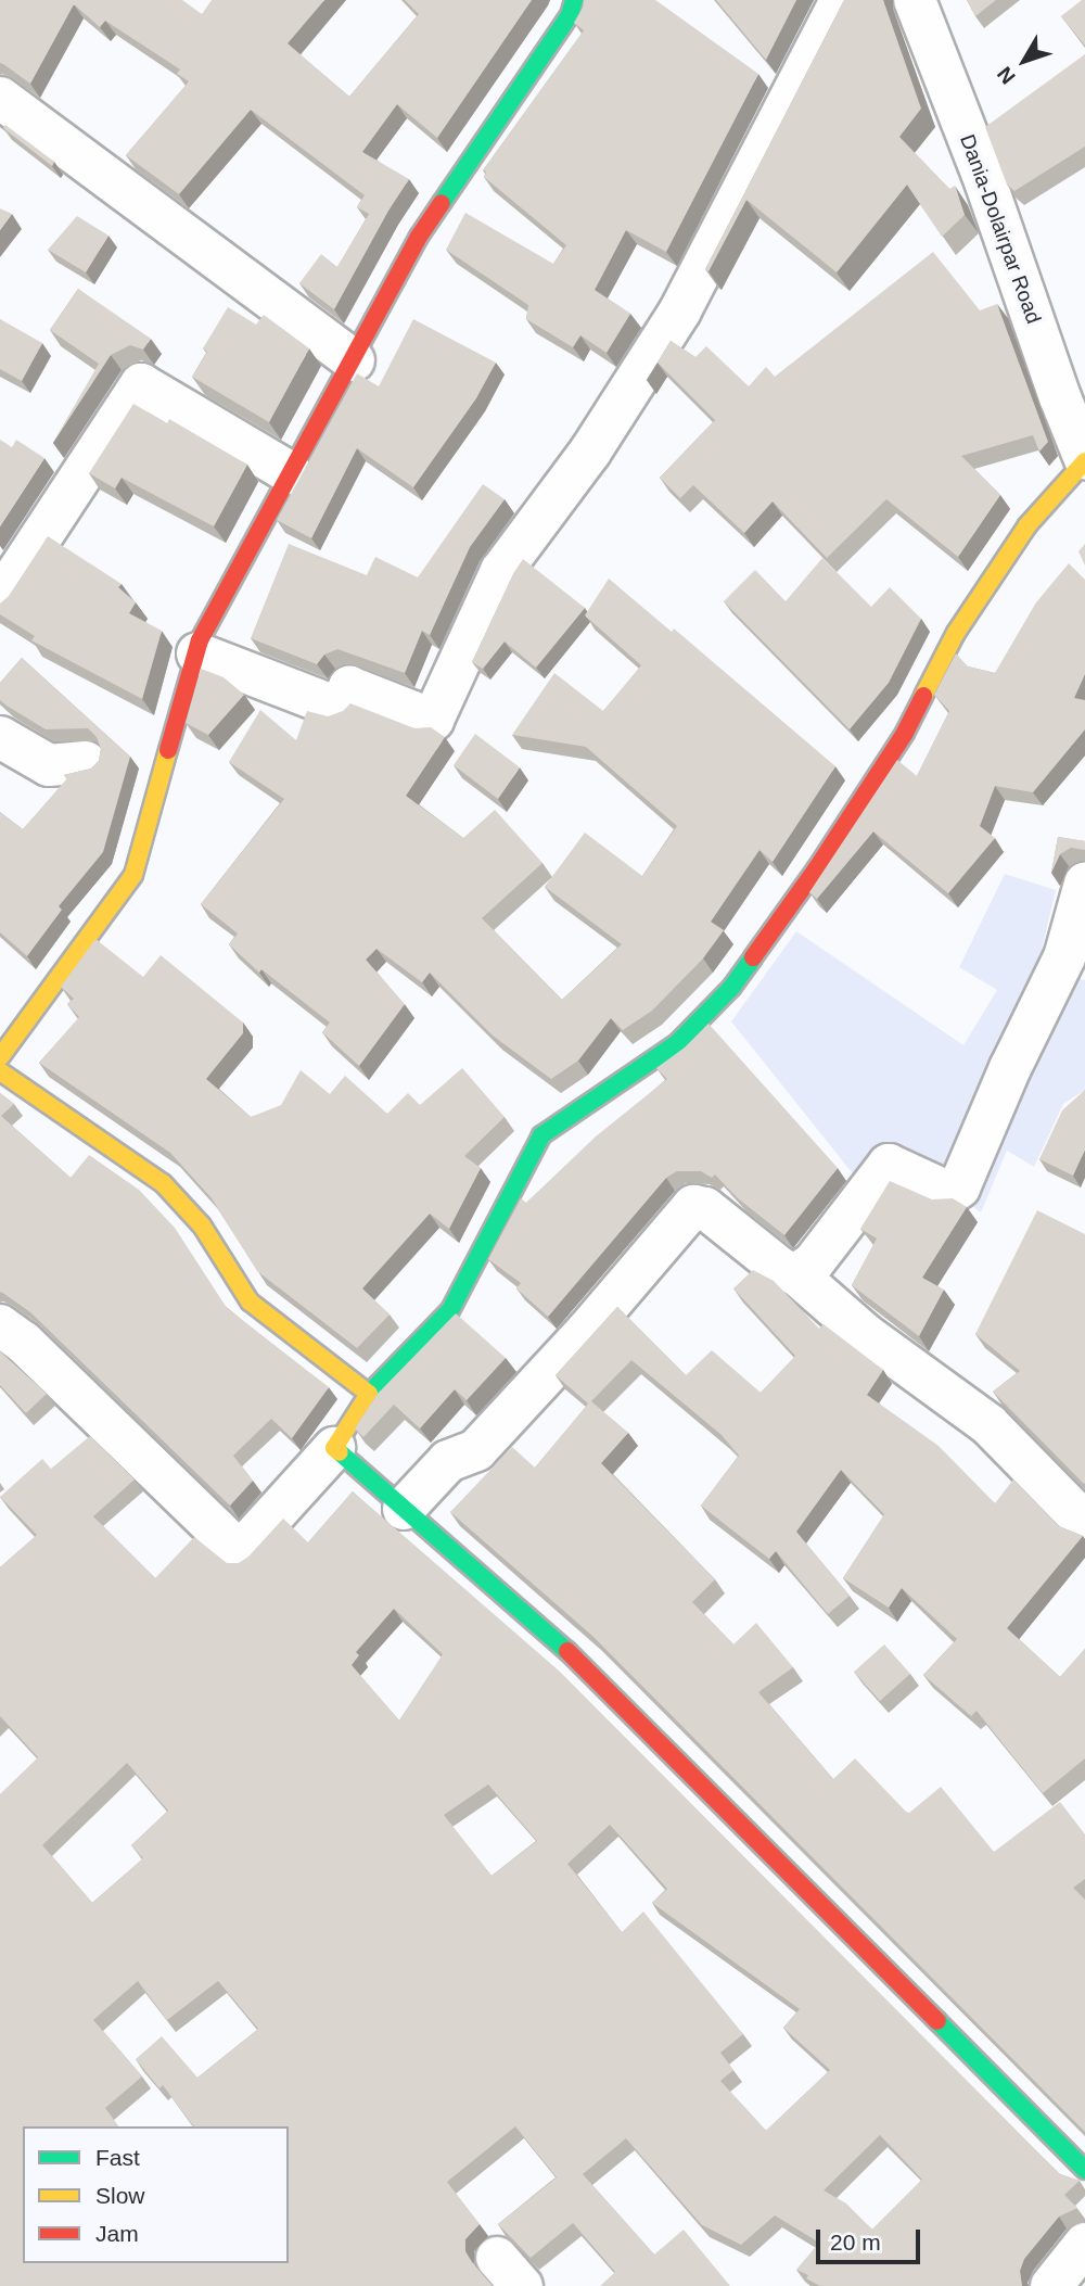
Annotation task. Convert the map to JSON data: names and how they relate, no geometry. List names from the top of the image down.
{
  "streets": {
    "street": ["Dania-Dolairpar Road"]
  },
  "legend": ["Fast", "Slow", "Jam"],
  "scale_bar": "20 m",
  "north": "bottom left"
}
